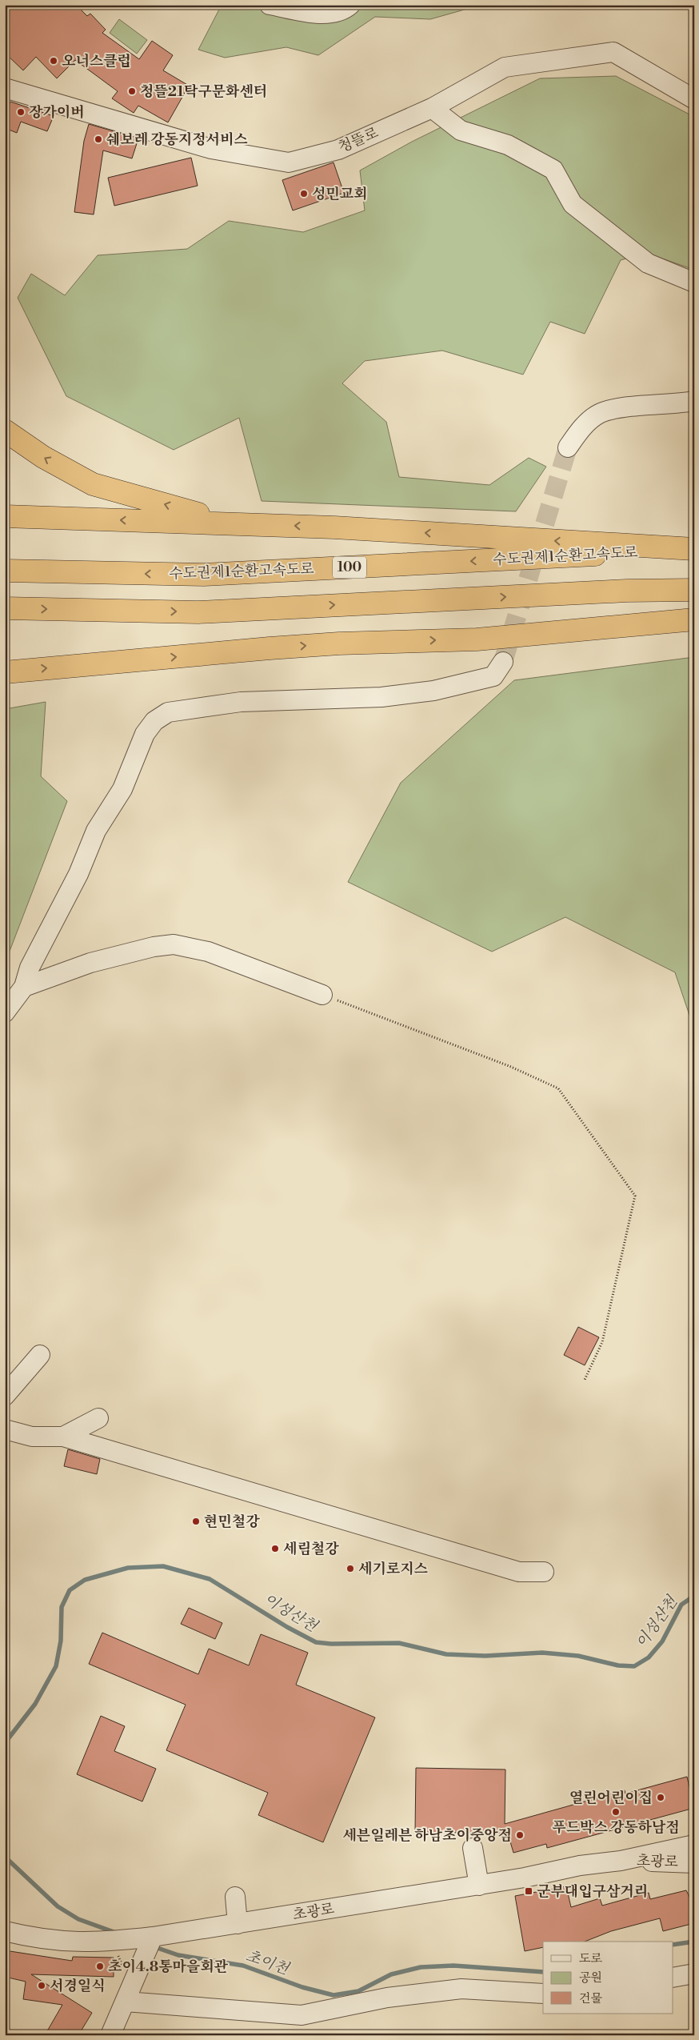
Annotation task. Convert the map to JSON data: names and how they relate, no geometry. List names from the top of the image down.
{
  "streets": {
    "highway": ["수도권제1순환고속도로", "100"],
    "street": ["청뜰로", "초광로"]
  },
  "water": ["이성산천", "초이천"],
  "places": {
    "other": [
      "오너스클럽",
      "청뜰21탁구문화센터",
      "장가이버",
      "쉐보레 강동지정서비스",
      "성민교회",
      "현민철강",
      "세림철강",
      "세기로지스",
      "열린어린이집",
      "푸드박스 강동하남점",
      "세븐일레븐 하남초이중앙점",
      "초이4.8통마을회관",
      "서경일식"
    ],
    "transit": ["군부대입구삼거리"]
  },
  "legend": ["도로", "공원", "건물"]
}
